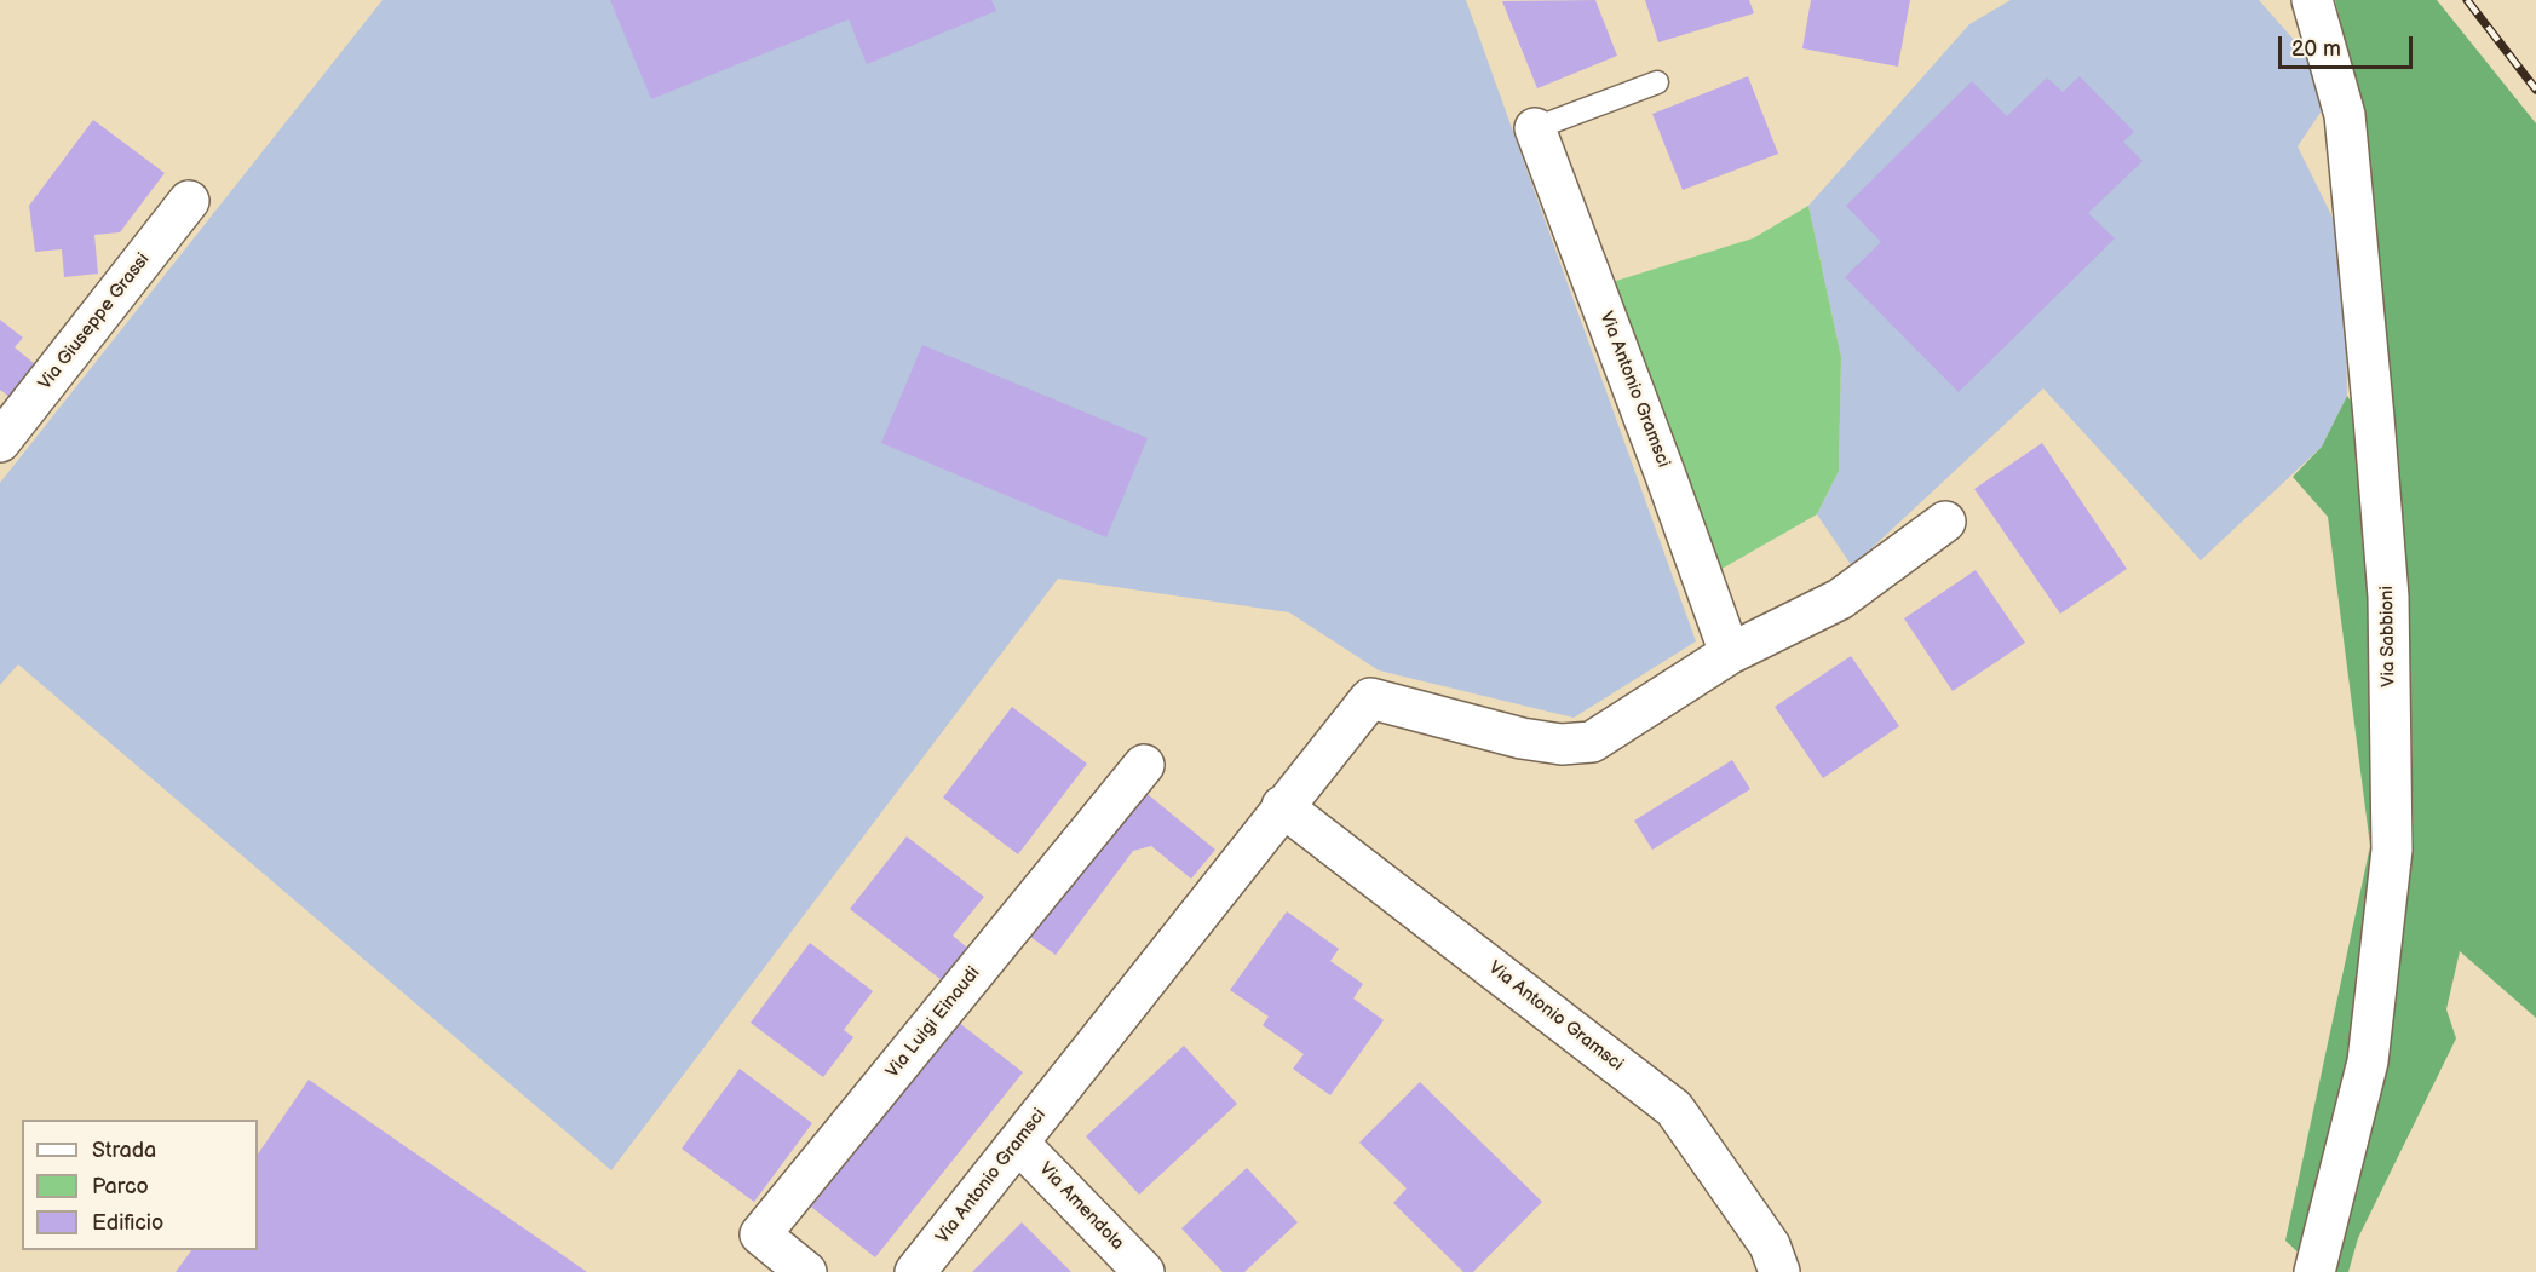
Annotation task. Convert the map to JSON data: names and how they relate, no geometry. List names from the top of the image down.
{
  "streets": {
    "street": [
      "Via Giuseppe Grassi",
      "Via Antonio Gramsci",
      "Via Sabbioni",
      "Via Luigi Einaudi",
      "Via Amendola"
    ]
  },
  "crossings": [
    ["Via Antonio Gramsci", "Via Amendola"]
  ],
  "legend": ["Strada", "Parco", "Edificio"],
  "scale_bar": "20 m"
}
